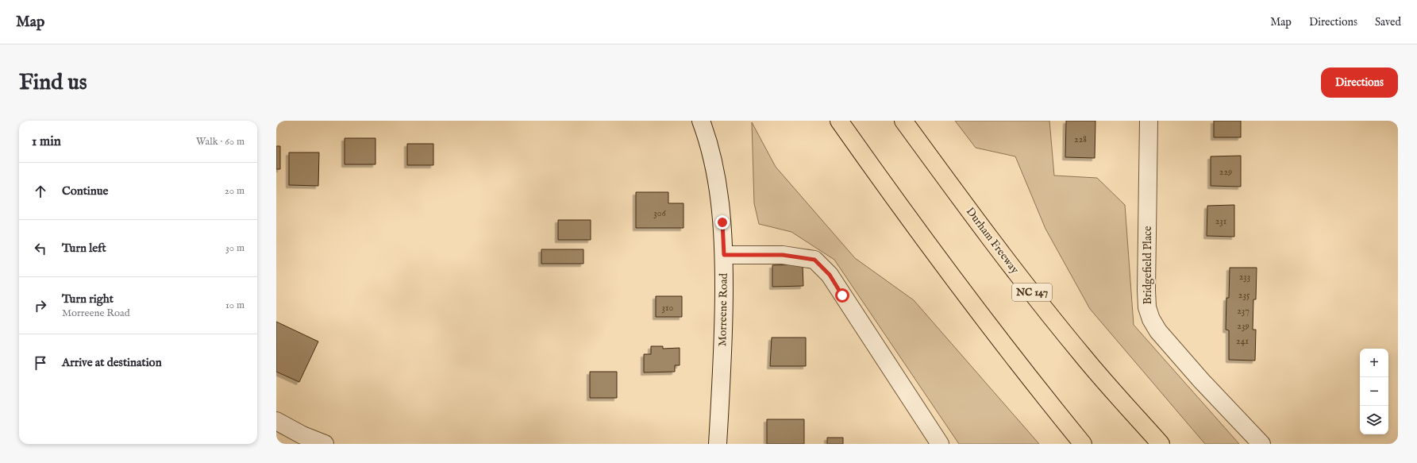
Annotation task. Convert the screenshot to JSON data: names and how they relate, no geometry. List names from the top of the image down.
{
  "streets": {
    "highway": ["Durham Freeway", "NC 147"],
    "street": ["Bridgefield Place", "Morreene Road"]
  },
  "house_numbers": [
    "228",
    "229",
    "306",
    "231",
    "233",
    "235",
    "310",
    "237",
    "239",
    "241"
  ],
  "page": {
    "header": "Map",
    "nav": ["Map", "Directions", "Saved"],
    "buttons": "Directions",
    "title": "Find us",
    "heading": ["1 min", "Walk · 60 m"],
    "list": [
      ["Continue", "20 m"],
      ["Turn left", "30 m"],
      ["Turn right", "Morreene Road", "10 m"],
      "Arrive at destination"
    ],
    "map_buttons": ["+", "−"]
  }
}
